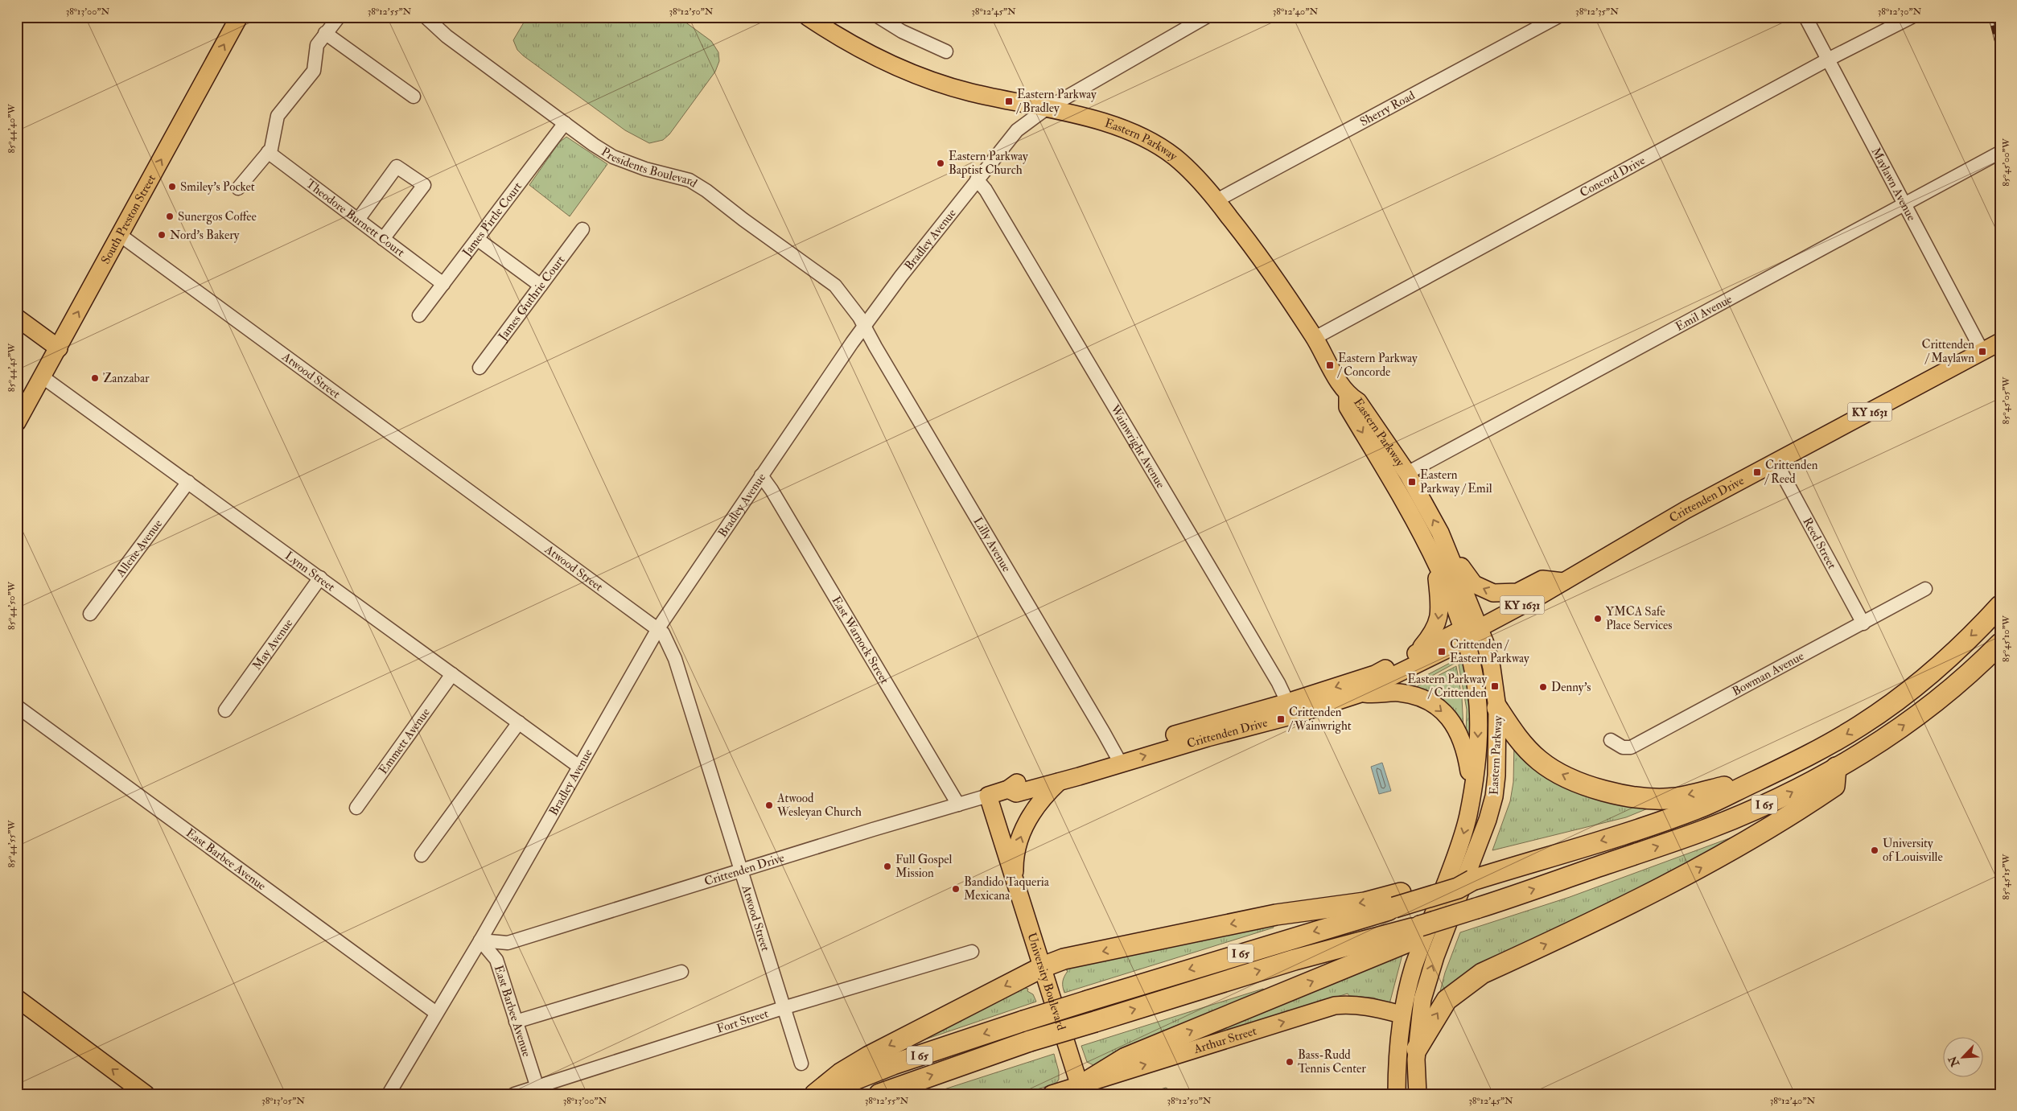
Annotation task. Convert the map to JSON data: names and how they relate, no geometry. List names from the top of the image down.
{
  "streets": {
    "highway": ["I 65"],
    "main road": [
      "Eastern Parkway",
      "South Preston Street",
      "KY 1631",
      "Crittenden Drive",
      "University Boulevard",
      "Arthur Street"
    ],
    "street": [
      "Sherry Road",
      "Presidents Boulevard",
      "Concord Drive",
      "Maylawn Avenue",
      "Theodore Burnett Court",
      "James Pirtle Court",
      "Bradley Avenue",
      "James Guthrie Court",
      "Emil Avenue",
      "Atwood Street",
      "Wainwright Avenue",
      "Reed Street",
      "Lilly Avenue",
      "Allene Avenue",
      "Lynn Street",
      "East Warnock Street",
      "May Avenue",
      "Bowman Avenue",
      "Emmett Avenue",
      "East Barbee Avenue",
      "Fort Street"
    ]
  },
  "crossings": [
    ["Sherry Road", "Eastern Parkway"],
    ["Eastern Parkway", "Concord Drive"],
    ["Eastern Parkway", "Bradley Avenue"],
    ["Eastern Parkway", "Emil Avenue"],
    ["Eastern Parkway", "Crittenden Drive"],
    ["Eastern Parkway", "Arthur Street"],
    ["Presidents Boulevard", "James Pirtle Court"],
    ["Presidents Boulevard", "Bradley Avenue"],
    ["Presidents Boulevard", "Lilly Avenue"],
    ["Concord Drive", "Maylawn Avenue"],
    ["Maylawn Avenue", "Emil Avenue"],
    ["Maylawn Avenue", "Crittenden Drive"],
    ["Theodore Burnett Court", "James Pirtle Court"],
    ["South Preston Street", "Atwood Street"],
    ["South Preston Street", "Lynn Street"],
    ["Bradley Avenue", "Atwood Street"],
    ["Bradley Avenue", "Wainwright Avenue"],
    ["Bradley Avenue", "Crittenden Drive"],
    ["Bradley Avenue", "Lilly Avenue"],
    ["Bradley Avenue", "Lynn Street"],
    ["Bradley Avenue", "East Warnock Street"],
    ["Bradley Avenue", "East Barbee Avenue"],
    ["Atwood Street", "Crittenden Drive"],
    ["Atwood Street", "Fort Street"],
    ["Wainwright Avenue", "Crittenden Drive"],
    ["Crittenden Drive", "Reed Street"],
    ["Crittenden Drive", "Lilly Avenue"],
    ["Crittenden Drive", "East Warnock Street"],
    ["Crittenden Drive", "East Barbee Avenue"],
    ["Crittenden Drive", "University Boulevard"],
    ["Reed Street", "Bowman Avenue"],
    ["Allene Avenue", "Lynn Street"],
    ["Lynn Street", "May Avenue"],
    ["Lynn Street", "Emmett Avenue"],
    ["East Barbee Avenue", "Fort Street"],
    ["University Boulevard", "Arthur Street"]
  ],
  "one_way": ["South Preston Street", "Arthur Street"],
  "places": {
    "transit": [
      "Eastern Parkway / Bradley",
      "Crittenden / Maylawn",
      "Eastern Parkway / Concorde",
      "Crittenden / Reed",
      "Eastern Parkway / Emil",
      "Crittenden / Eastern Parkway",
      "Eastern Parkway / Crittenden",
      "Crittenden / Wainwright"
    ],
    "other": [
      "Eastern Parkway Baptist Church",
      "Smiley's Pocket",
      "Sunergos Coffee",
      "Nord's Bakery",
      "Zanzabar",
      "YMCA Safe Place Services",
      "Denny's",
      "Atwood Wesleyan Church",
      "University of Louisville",
      "Full Gospel Mission",
      "Bandido Taqueria Mexicana",
      "Bass-Rudd Tennis Center"
    ]
  },
  "north": "bottom left",
  "coordinates": [
    "38°13'00\"N",
    "38°12'55\"N",
    "38°12'50\"N",
    "38°12'45\"N",
    "38°12'40\"N",
    "38°12'35\"N",
    "38°12'30\"N",
    "85°44'40\"W",
    "85°45'00\"W",
    "85°44'45\"W",
    "85°45'05\"W",
    "85°44'50\"W",
    "85°45'10\"W",
    "85°44'55\"W",
    "85°45'15\"W",
    "38°13'05\"N"
  ]
}
